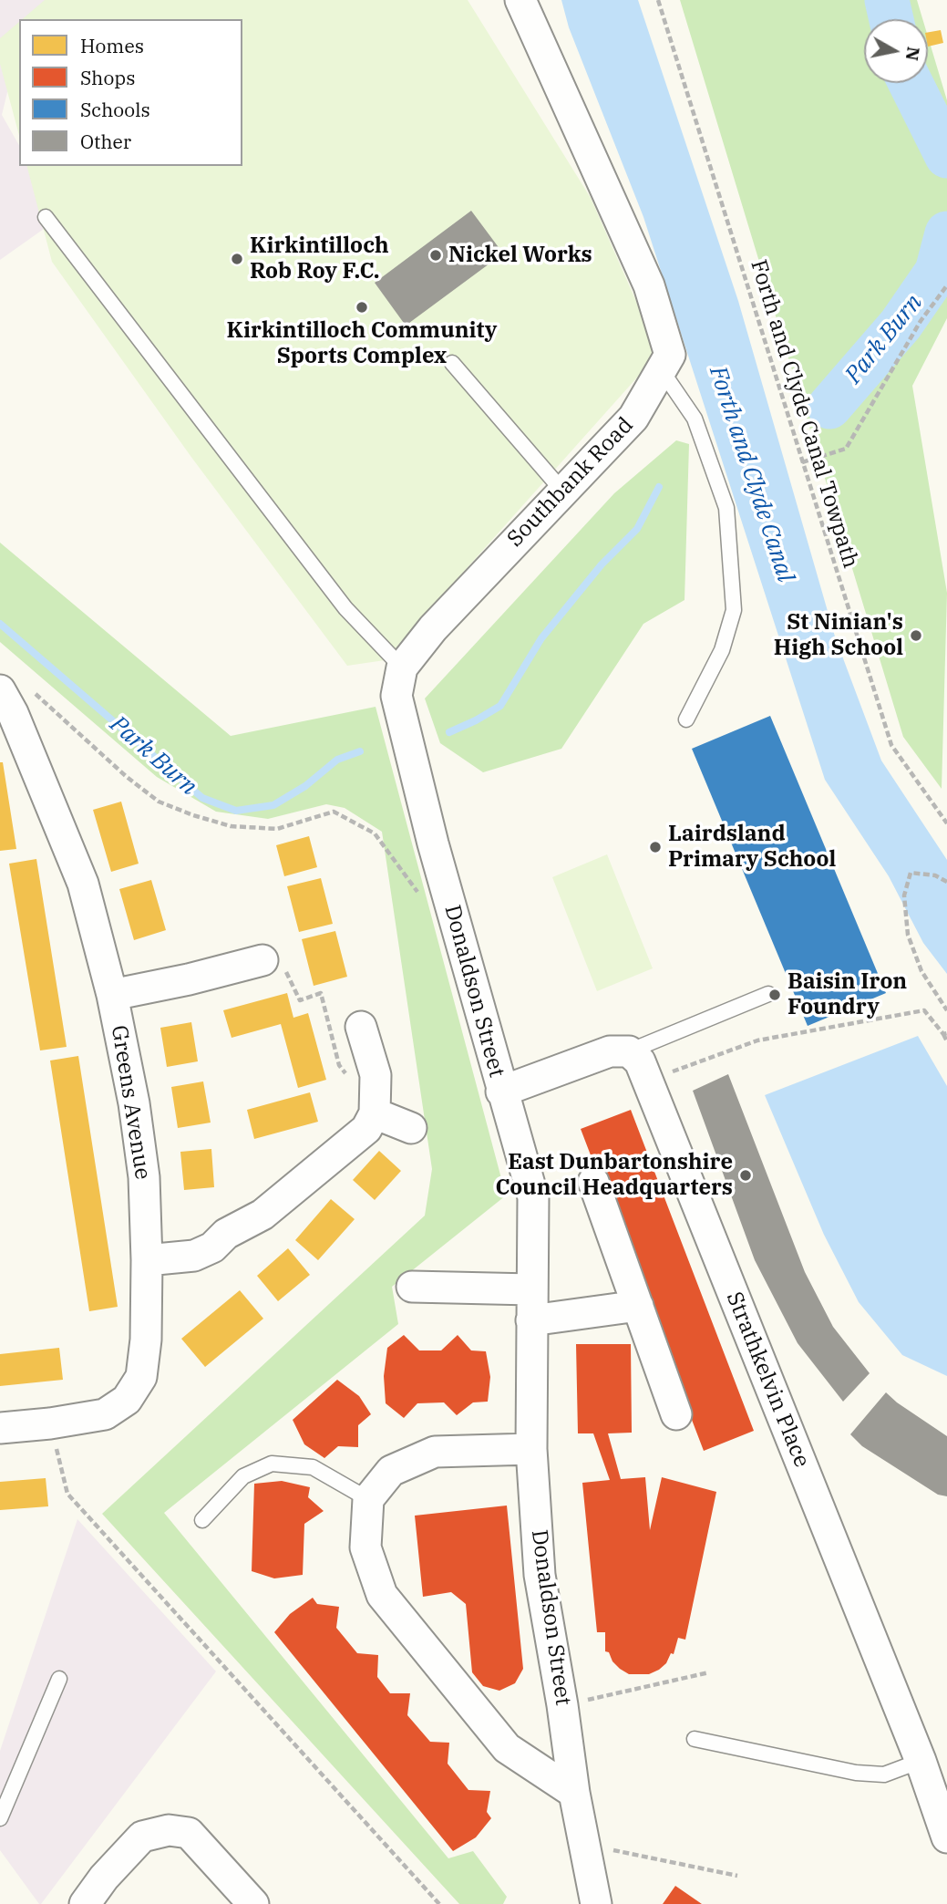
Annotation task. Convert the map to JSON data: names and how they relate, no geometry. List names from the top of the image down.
{
  "streets": {
    "street": [
      "Southbank Road",
      "Donaldson Street",
      "Greens Avenue",
      "Strathkelvin Place"
    ],
    "path": ["Forth and Clyde Canal Towpath"]
  },
  "crossings": [
    ["Southbank Road", "Donaldson Street"]
  ],
  "water": ["Park Burn", "Forth and Clyde Canal"],
  "places": [
    "Nickel Works",
    "Kirkintilloch Rob Roy F.C.",
    "Kirkintilloch Community Sports Complex",
    "St Ninian's High School",
    "Lairdsland Primary School",
    "Baisin Iron Foundry",
    "East Dunbartonshire Council Headquarters"
  ],
  "legend": [
    "Homes",
    "Shops",
    "Schools",
    "Other"
  ],
  "north": "right"
}
